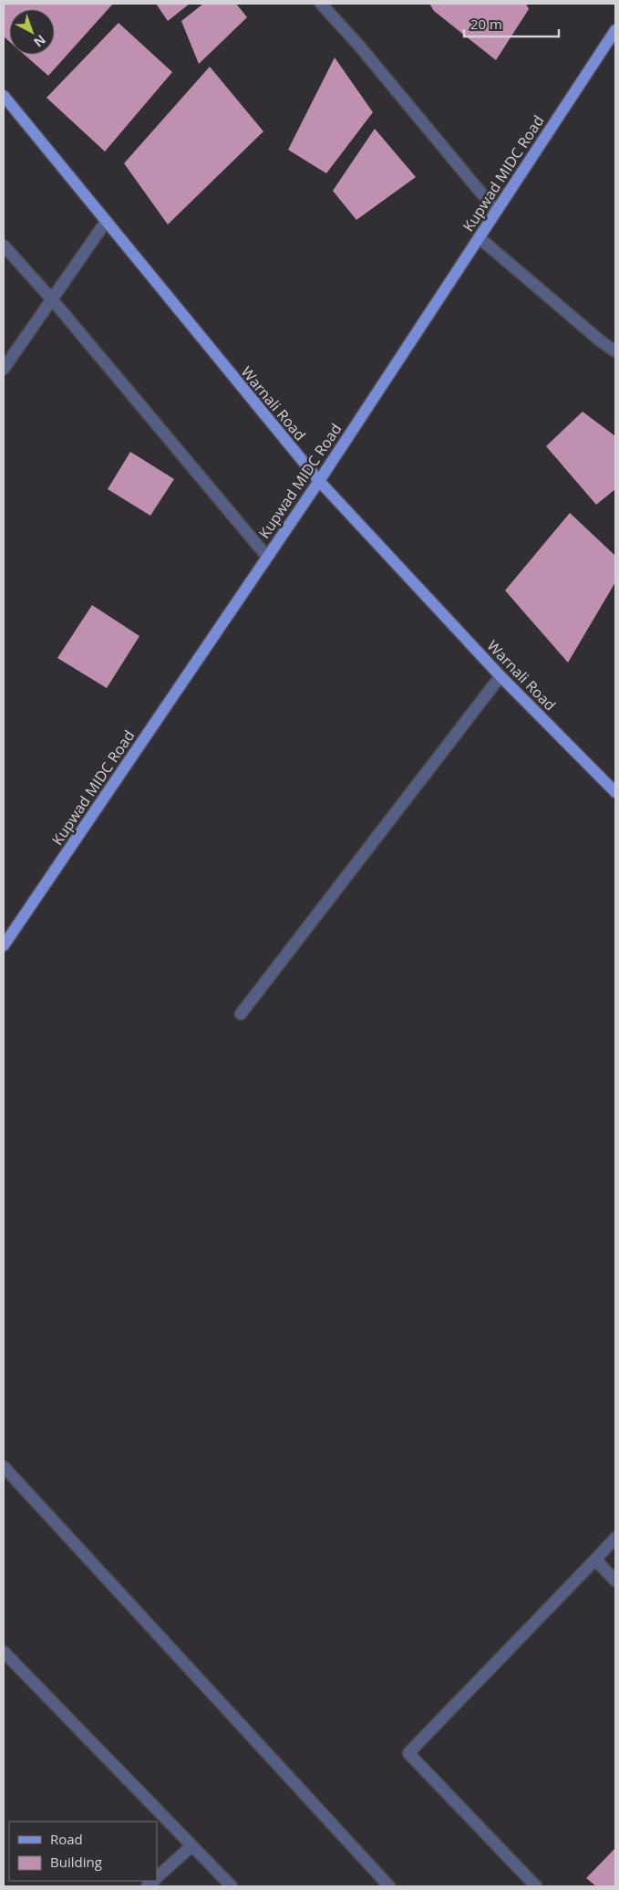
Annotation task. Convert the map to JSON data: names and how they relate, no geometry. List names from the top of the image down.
{
  "streets": {
    "main road": ["Kupwad MIDC Road", "Warnali Road"]
  },
  "crossings": [
    ["Kupwad MIDC Road", "Warnali Road"]
  ],
  "legend": ["Road", "Building"],
  "scale_bar": "20 m",
  "north": "bottom right"
}
